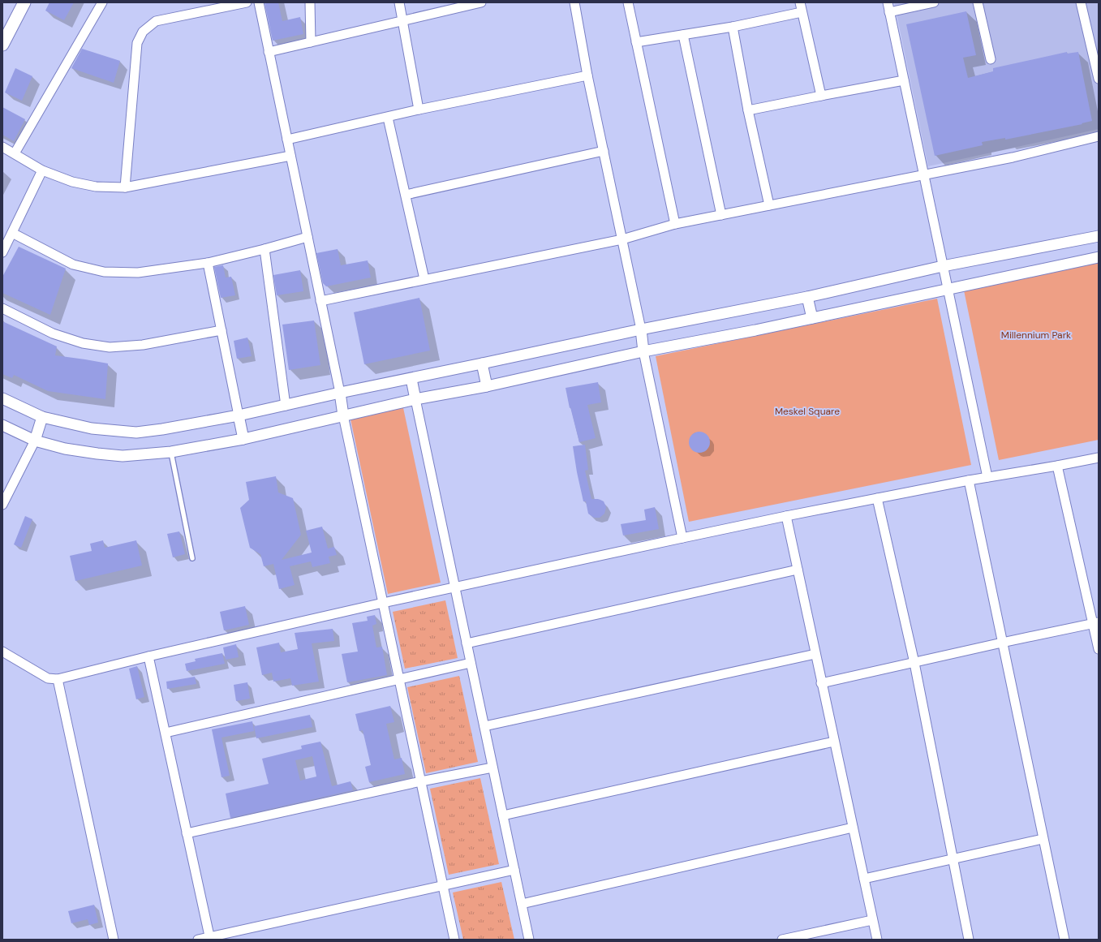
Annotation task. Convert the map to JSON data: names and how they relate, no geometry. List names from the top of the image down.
{
  "parks": ["Millennium Park", "Meskel Square"]
}
